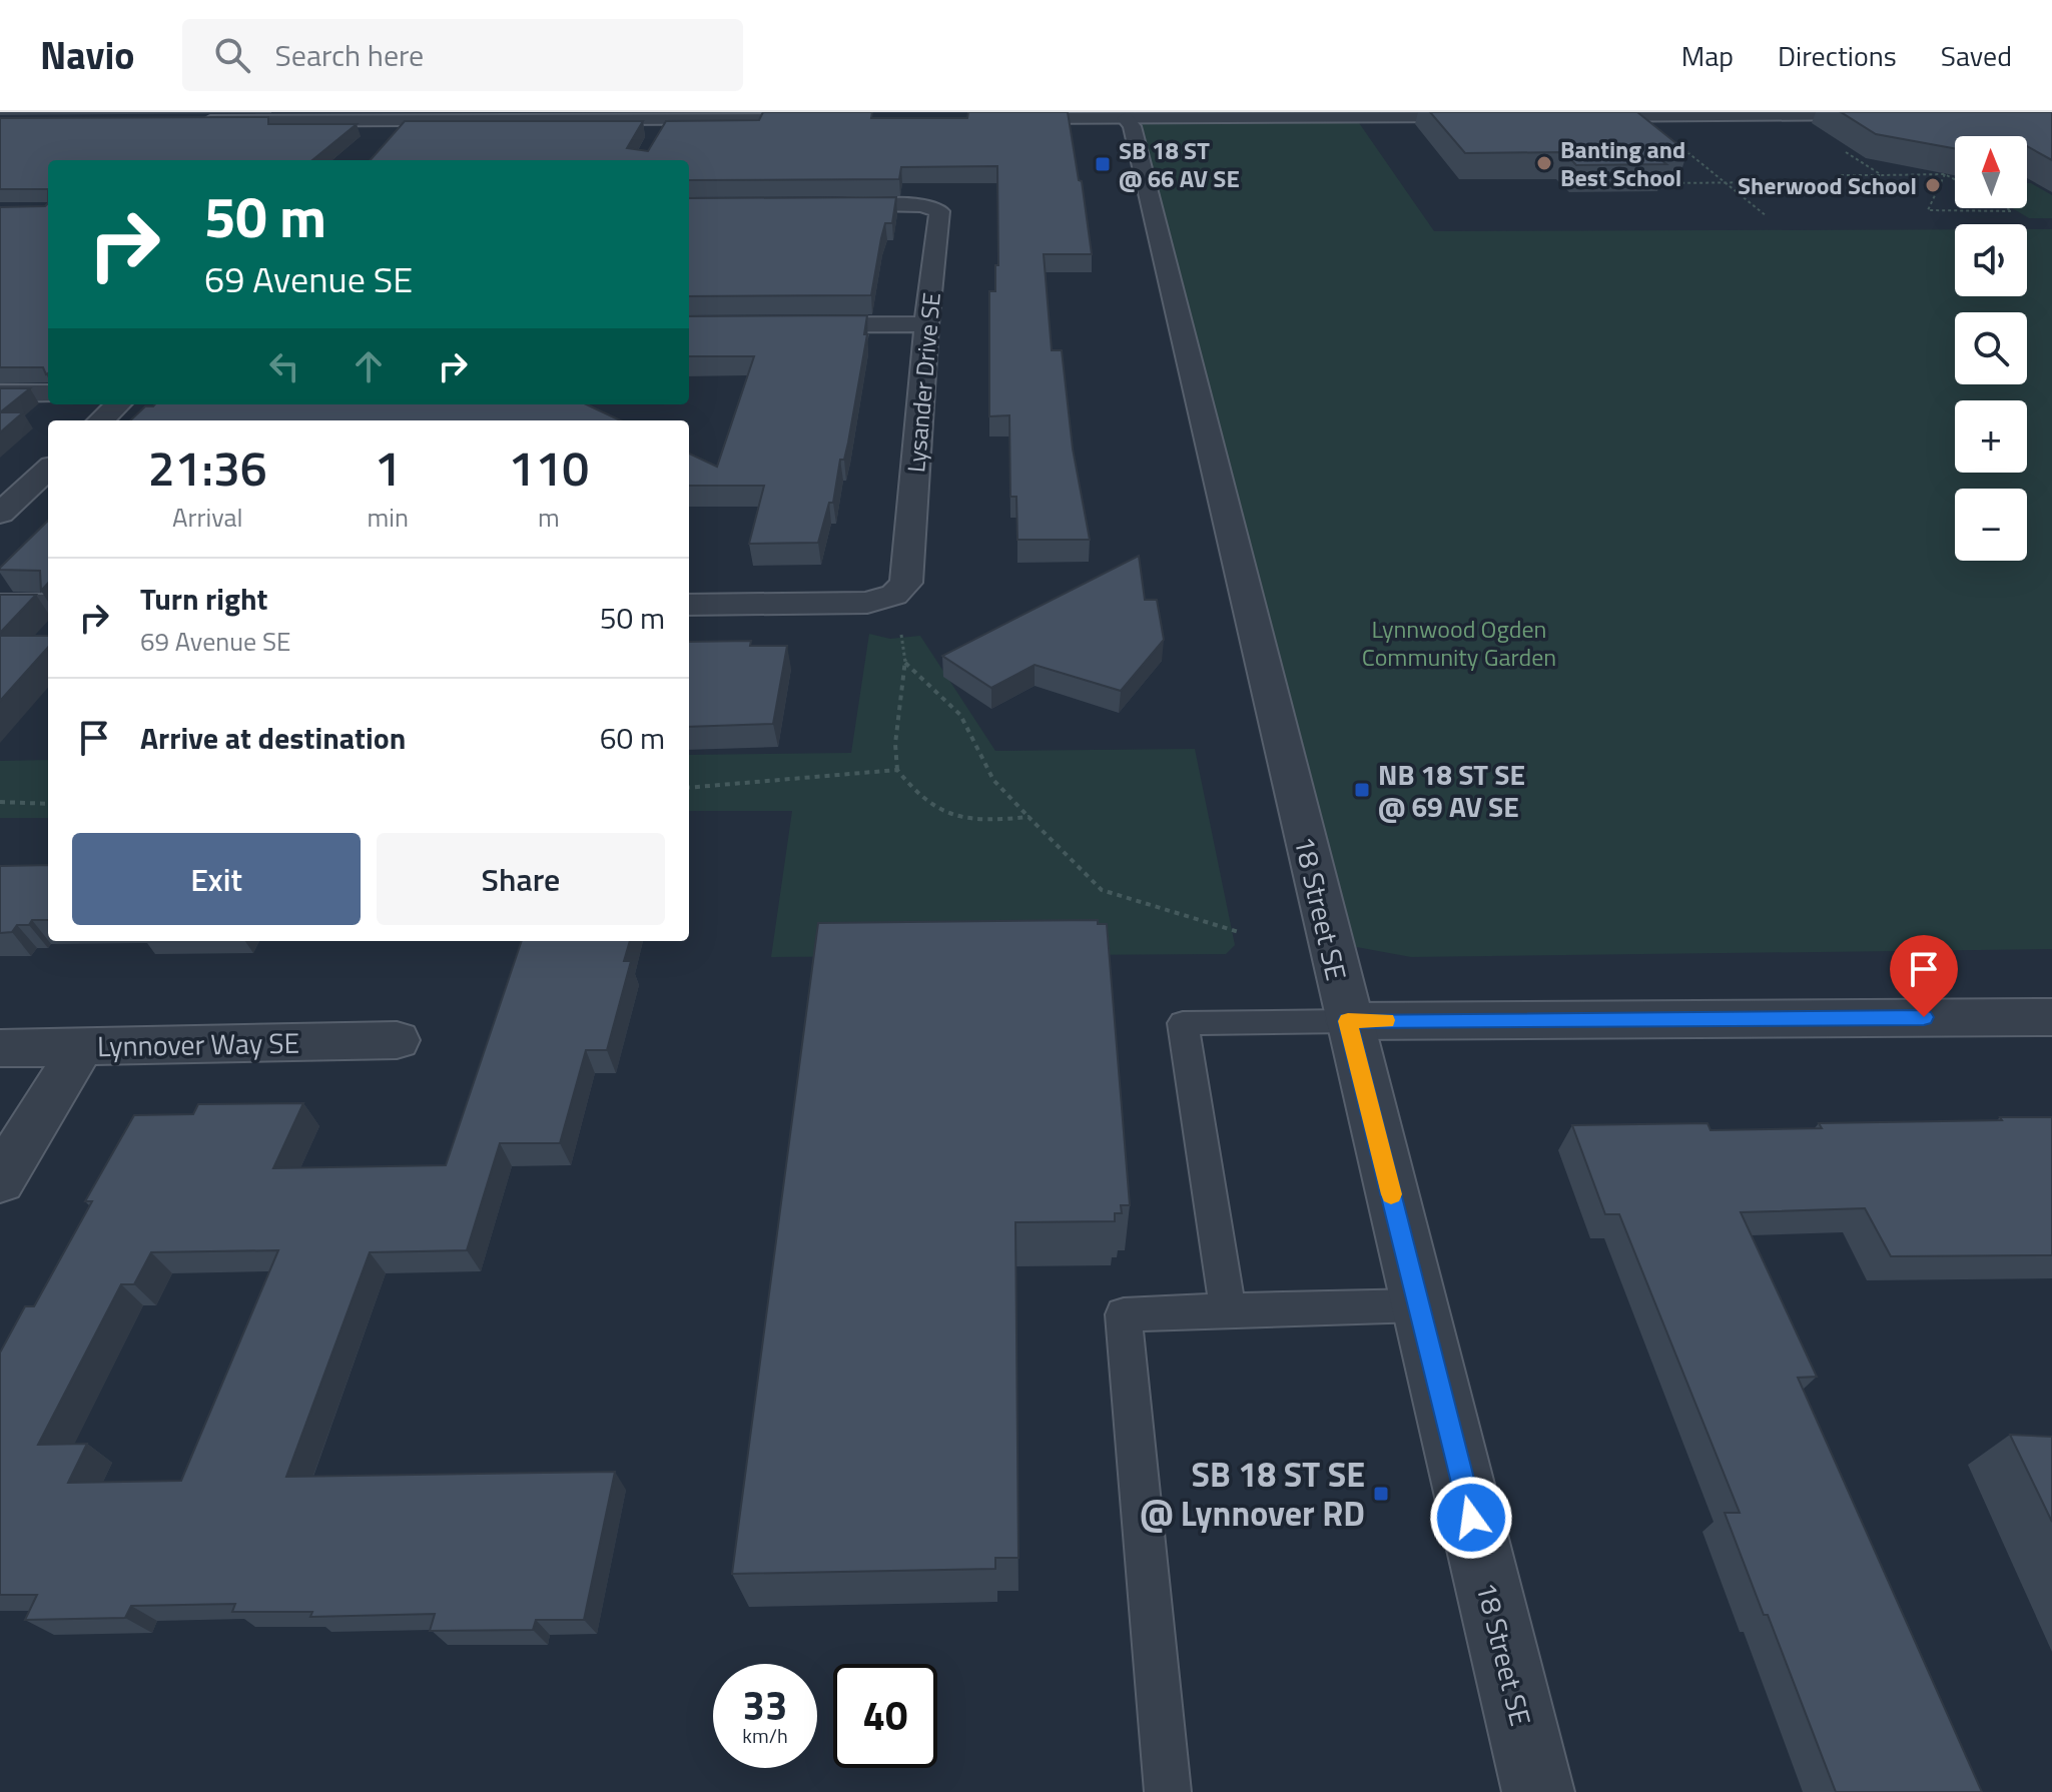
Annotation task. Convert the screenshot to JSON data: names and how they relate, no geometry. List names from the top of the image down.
{
  "streets": {
    "street": ["Lysander Drive SE", "18 Street SE", "Lynnover Way SE"]
  },
  "parks": ["Lynnwood Ogden Community Garden"],
  "places": {
    "other": ["Banting and Best School", "Sherwood School"],
    "transit": ["SB 18 ST @ 66 AV SE", "NB 18 ST SE @ 69 AV SE", "SB 18 ST SE @ Lynnover RD"]
  },
  "north": "top",
  "page": {
    "header": "Navio",
    "search": "Search here",
    "nav": ["Map", "Directions", "Saved"],
    "map_buttons": ["+", "−"],
    "turn": ["50 m", "69 Avenue SE"],
    "eta": [
      "21:36",
      "Arrival",
      "1",
      "min",
      "110",
      "m"
    ],
    "list": [
      {
        "name": "Turn right",
        "note": "69 Avenue SE",
        "value": "50 m"
      },
      {
        "name": "Arrive at destination",
        "value": "60 m"
      }
    ],
    "buttons": ["Exit", "Share"],
    "speed": "33 km/h",
    "limit": "40"
  }
}
